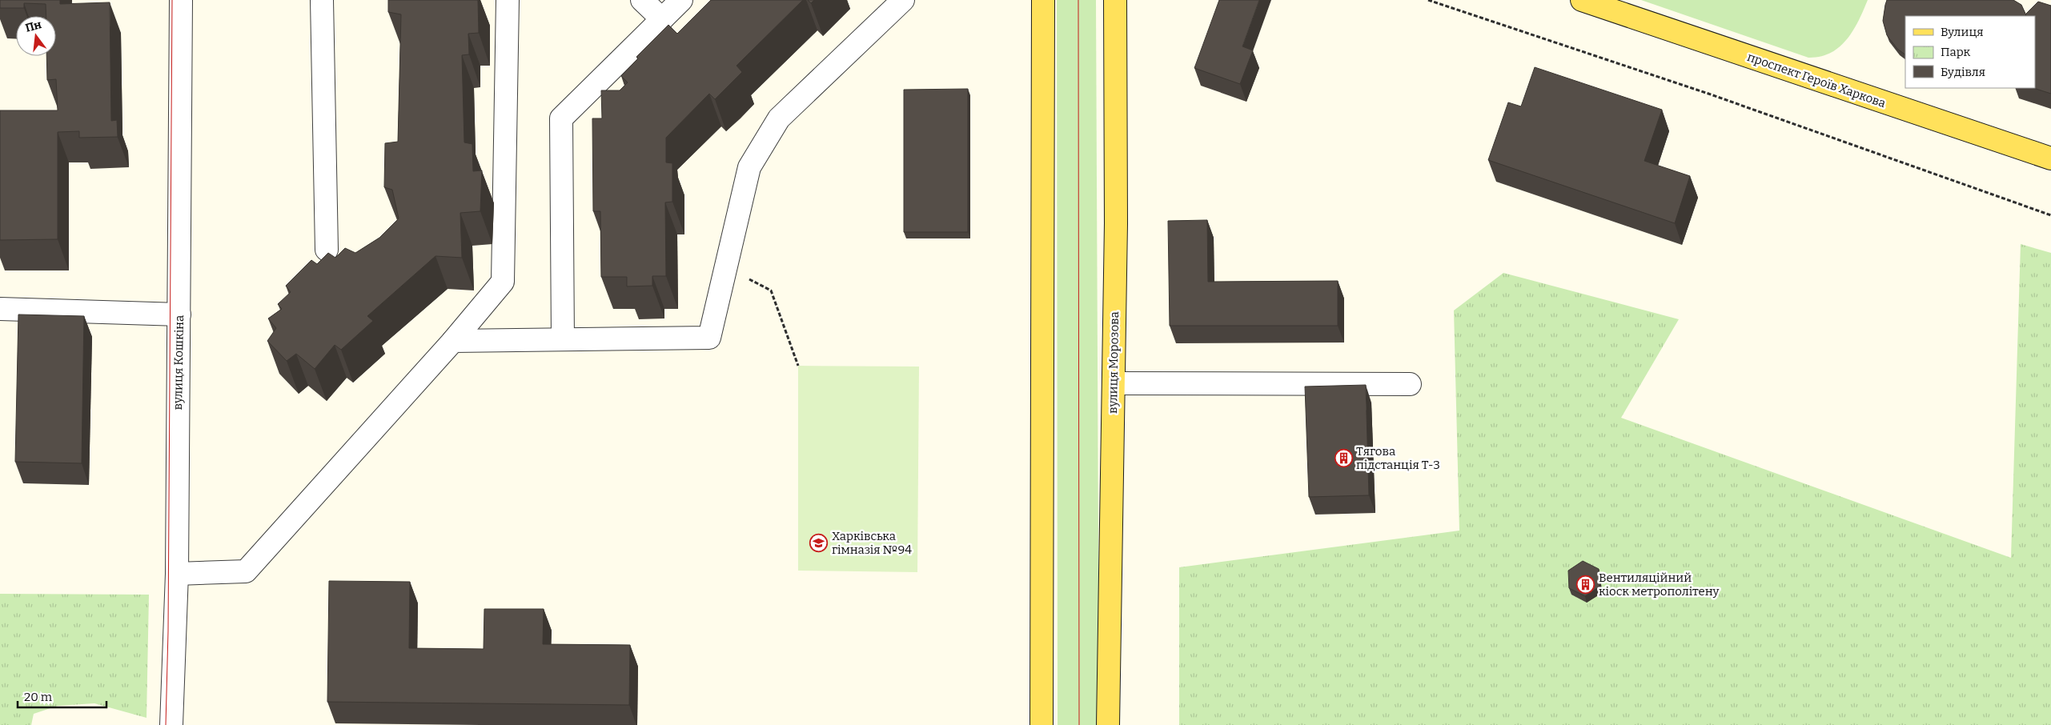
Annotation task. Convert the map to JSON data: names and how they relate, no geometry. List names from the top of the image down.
{
  "streets": {
    "main road": ["проспект Героїв Харкова", "вулиця Морозова"],
    "street": ["вулиця Кошкіна"]
  },
  "places": {
    "building": ["Тягова підстанція Т-3", "Вентиляційний кіоск метрополітену"],
    "school or university": ["Харківська гімназія №94"]
  },
  "legend": ["Вулиця", "Парк", "Будівля"],
  "scale_bar": "20 m",
  "north": "top"
}
